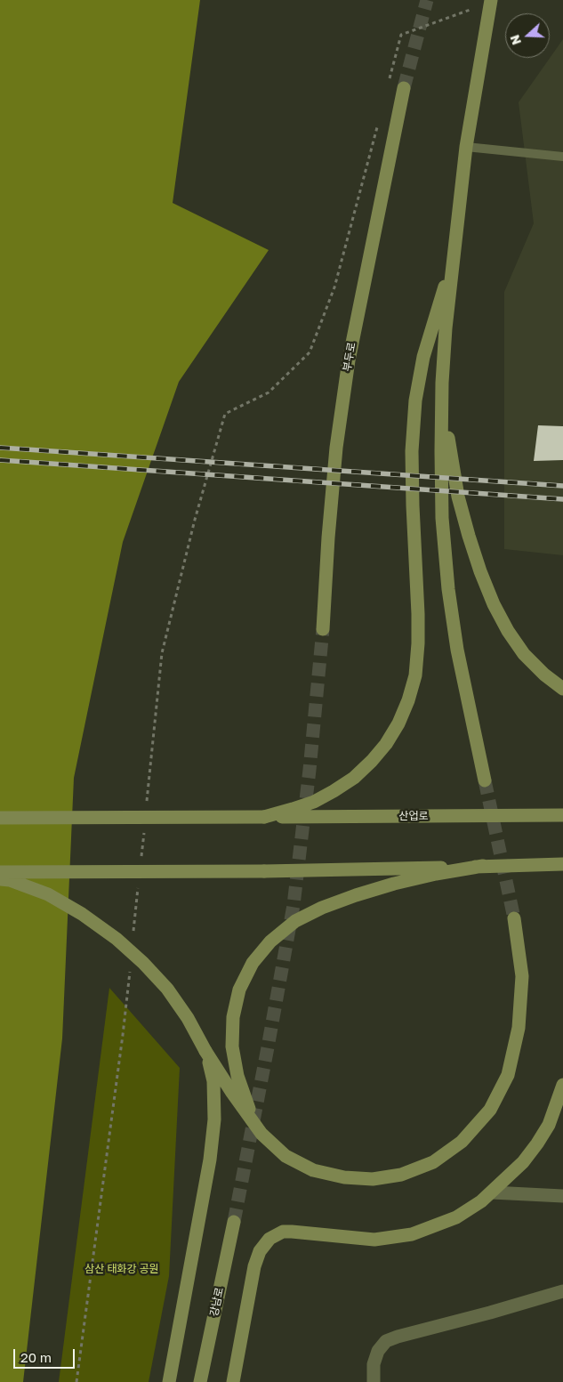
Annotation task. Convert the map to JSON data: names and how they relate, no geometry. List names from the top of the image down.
{
  "streets": {
    "main road": ["부두로", "산업로", "강남로"]
  },
  "parks": ["삼산 태화강 공원"],
  "scale_bar": "20 m",
  "north": "left"
}
